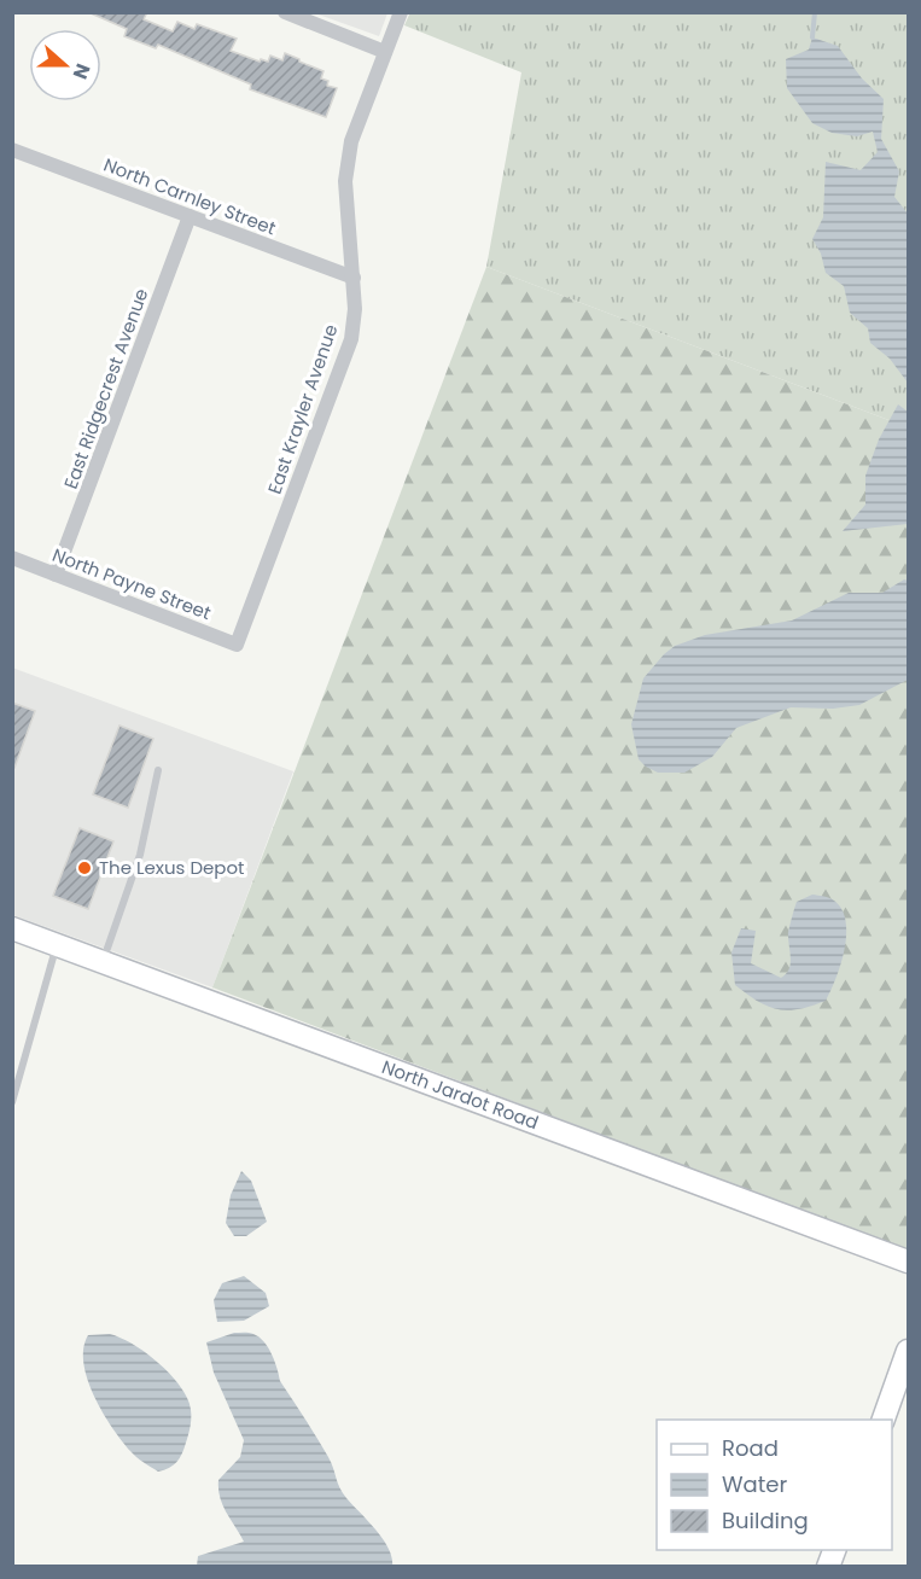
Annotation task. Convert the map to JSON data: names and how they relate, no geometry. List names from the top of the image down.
{
  "streets": {
    "street": [
      "North Carnley Street",
      "East Ridgecrest Avenue",
      "East Krayler Avenue",
      "North Payne Street",
      "North Jardot Road"
    ]
  },
  "crossings": [
    ["North Carnley Street", "East Ridgecrest Avenue"],
    ["North Carnley Street", "East Krayler Avenue"],
    ["East Ridgecrest Avenue", "North Payne Street"],
    ["East Krayler Avenue", "North Payne Street"]
  ],
  "places": ["The Lexus Depot"],
  "legend": ["Road", "Water", "Building"],
  "north": "right"
}
